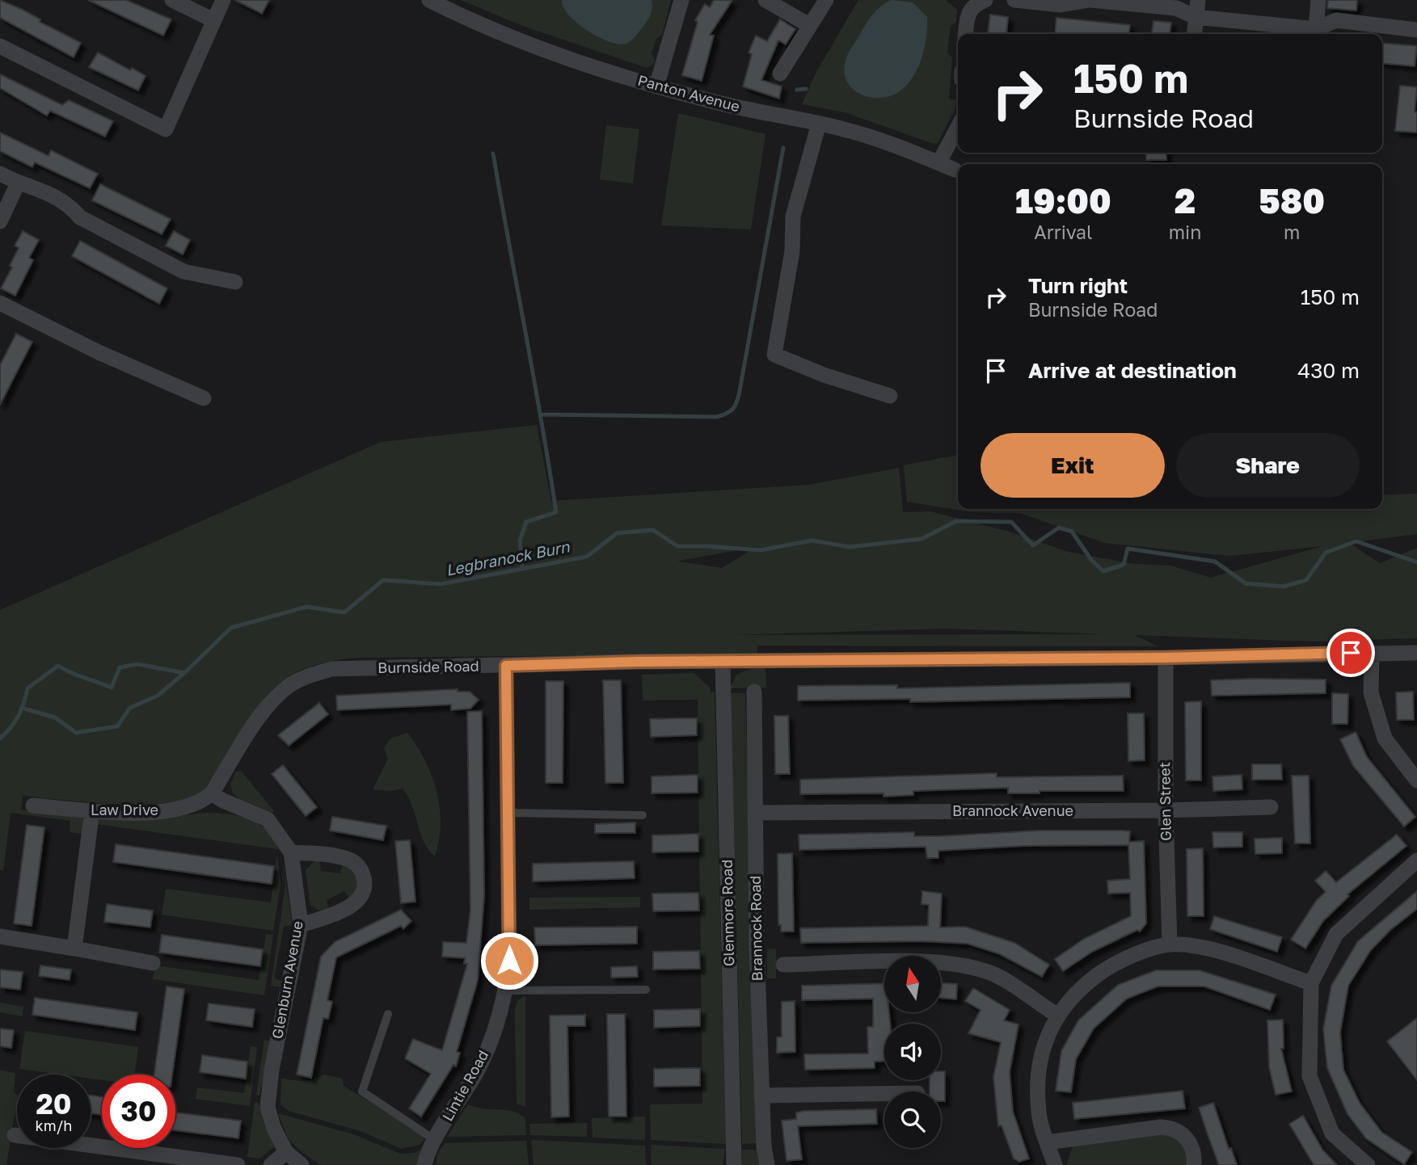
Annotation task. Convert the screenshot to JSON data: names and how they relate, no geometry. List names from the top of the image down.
{
  "streets": {
    "street": [
      "Panton Avenue",
      "Burnside Road",
      "Glen Street",
      "Law Drive",
      "Brannock Avenue",
      "Glenmore Road",
      "Brannock Road",
      "Glenburn Avenue",
      "Lintie Road"
    ]
  },
  "crossings": [
    ["Burnside Road", "Glen Street"],
    ["Burnside Road", "Law Drive"],
    ["Burnside Road", "Glenmore Road"],
    ["Burnside Road", "Glenburn Avenue"],
    ["Burnside Road", "Lintie Road"],
    ["Glen Street", "Brannock Avenue"],
    ["Law Drive", "Glenburn Avenue"],
    ["Brannock Avenue", "Brannock Road"]
  ],
  "water": ["Legbranock Burn"],
  "north": "top",
  "page": {
    "turn": ["150 m", "Burnside Road"],
    "eta": [
      "19:00",
      "Arrival",
      "2",
      "min",
      "580",
      "m"
    ],
    "list": [
      {
        "name": "Turn right",
        "note": "Burnside Road",
        "value": "150 m"
      },
      {
        "name": "Arrive at destination",
        "value": "430 m"
      }
    ],
    "buttons": ["Exit", "Share"],
    "speed": "20 km/h",
    "limit": "30"
  }
}
